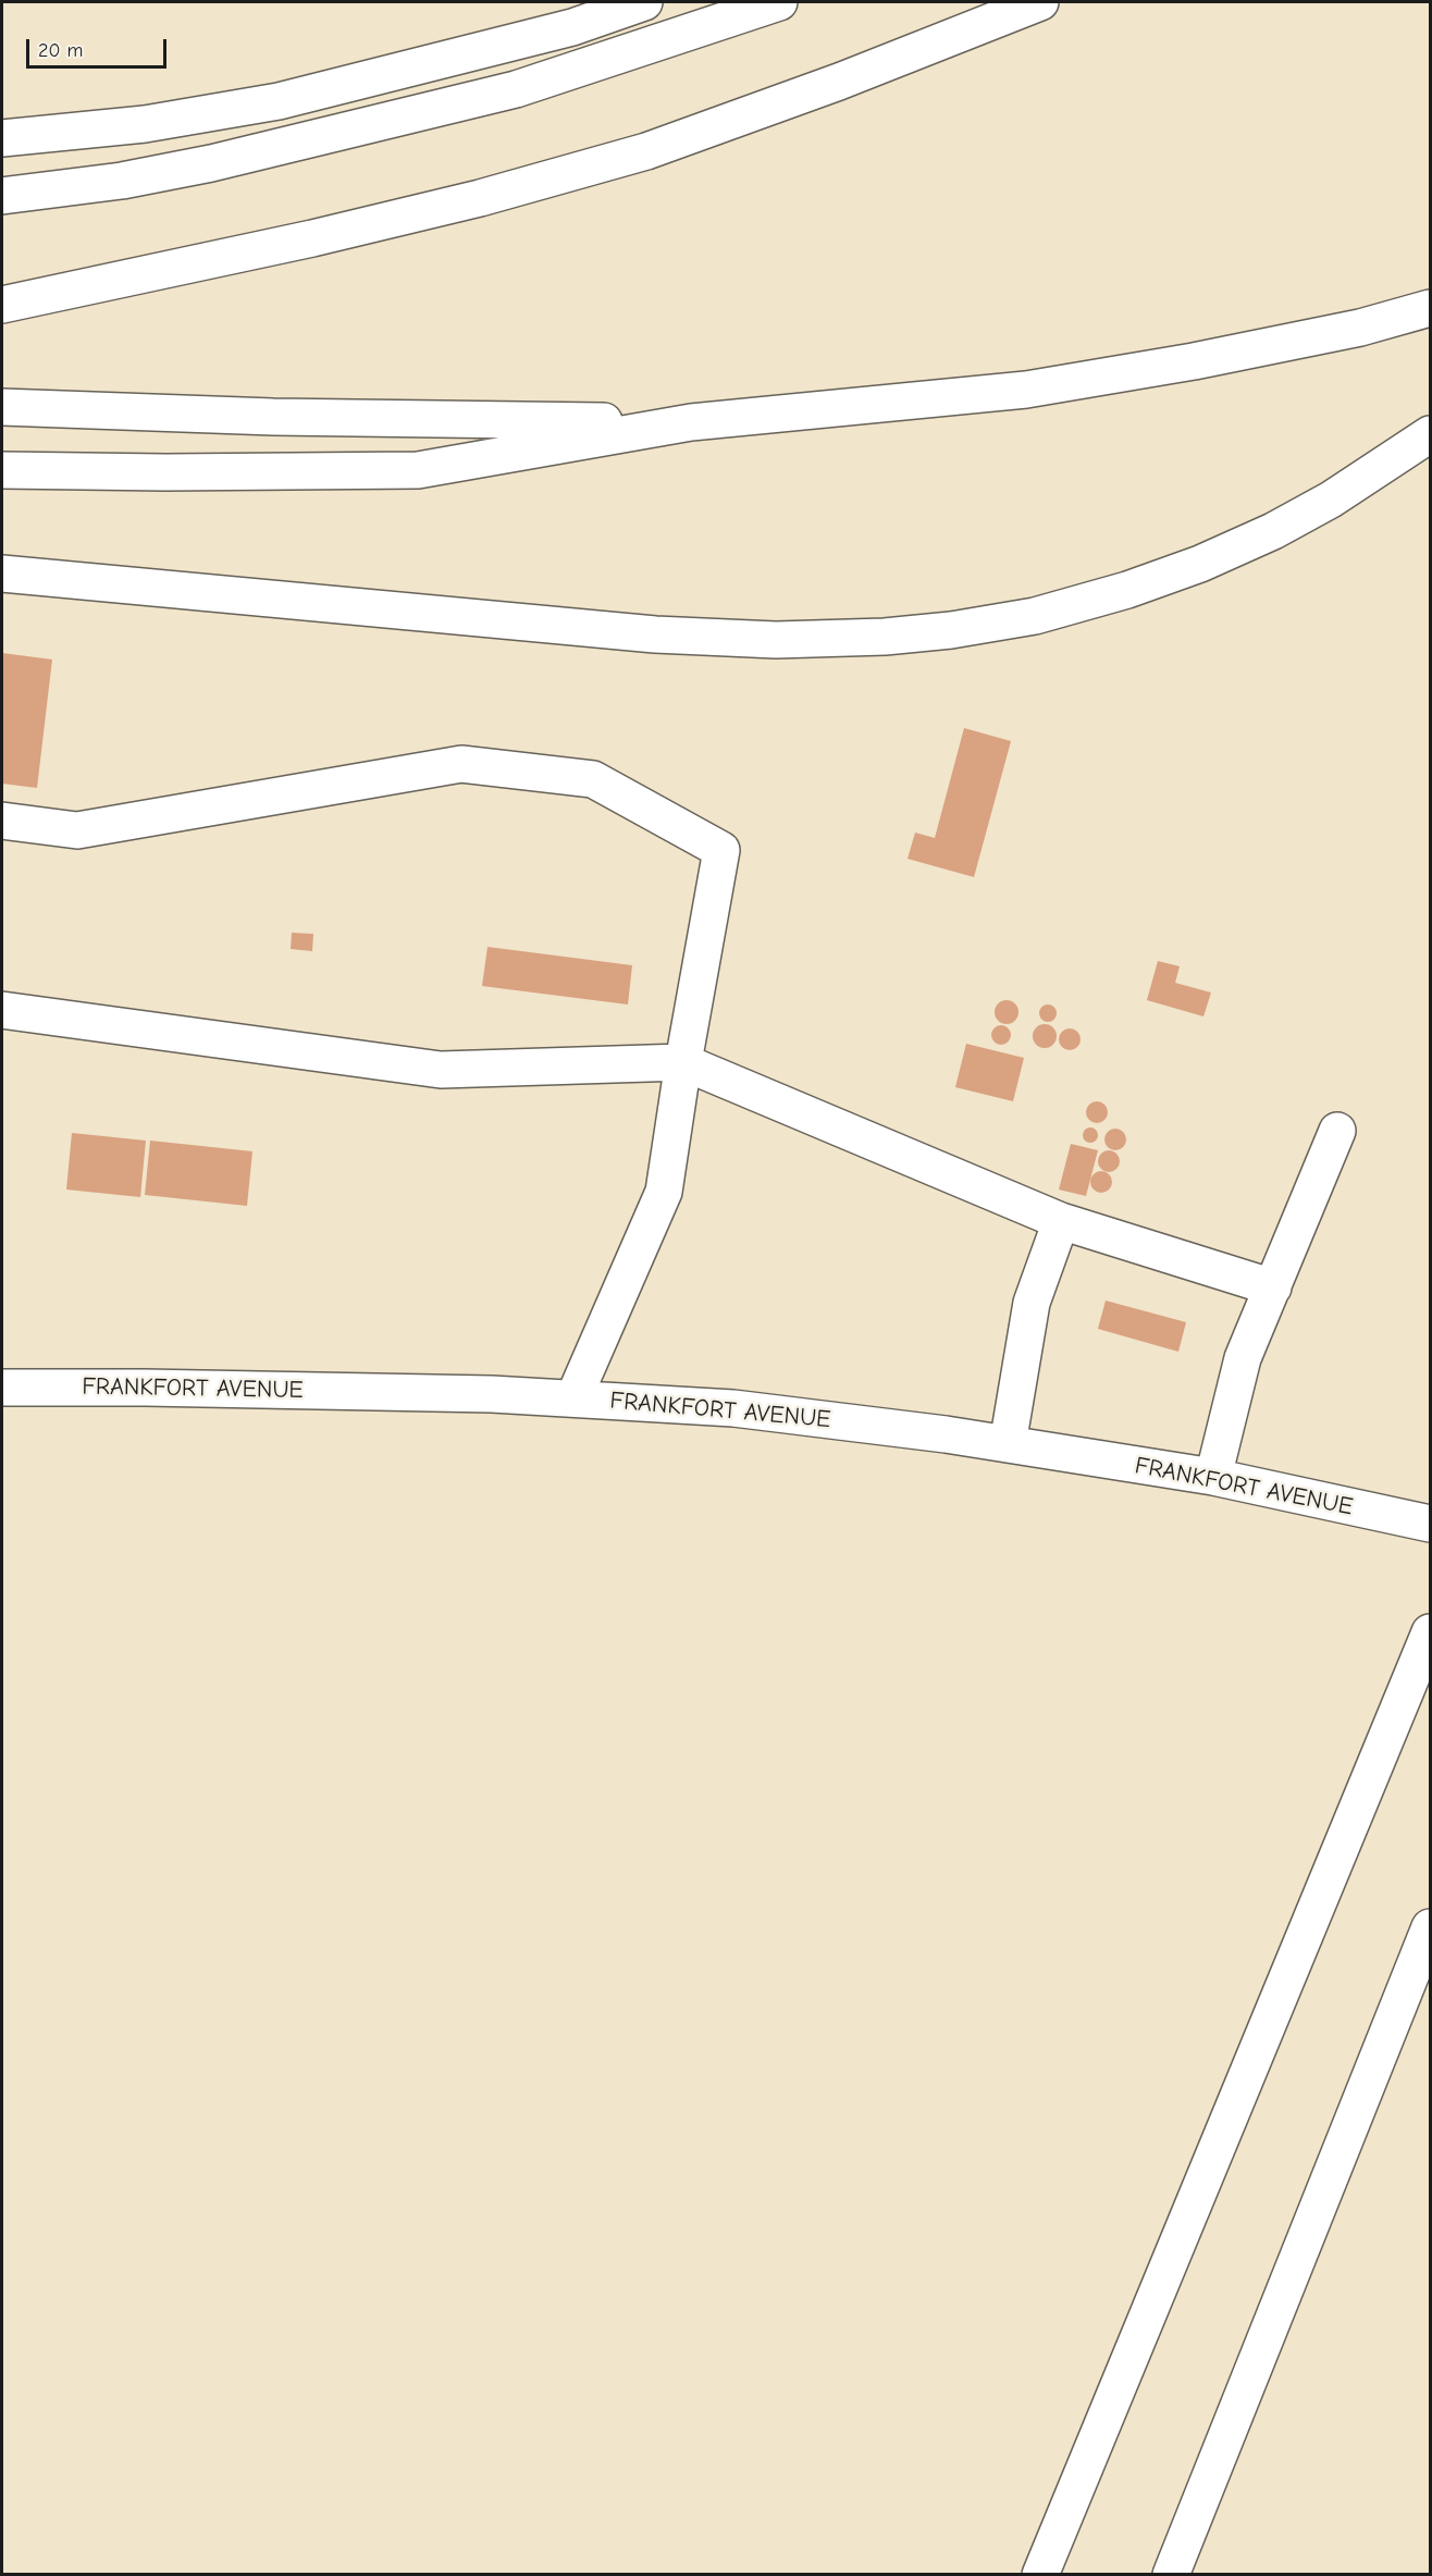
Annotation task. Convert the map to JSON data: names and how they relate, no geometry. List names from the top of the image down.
{
  "streets": {
    "main road": ["FRANKFORT AVENUE"]
  },
  "scale_bar": "20 m"
}
